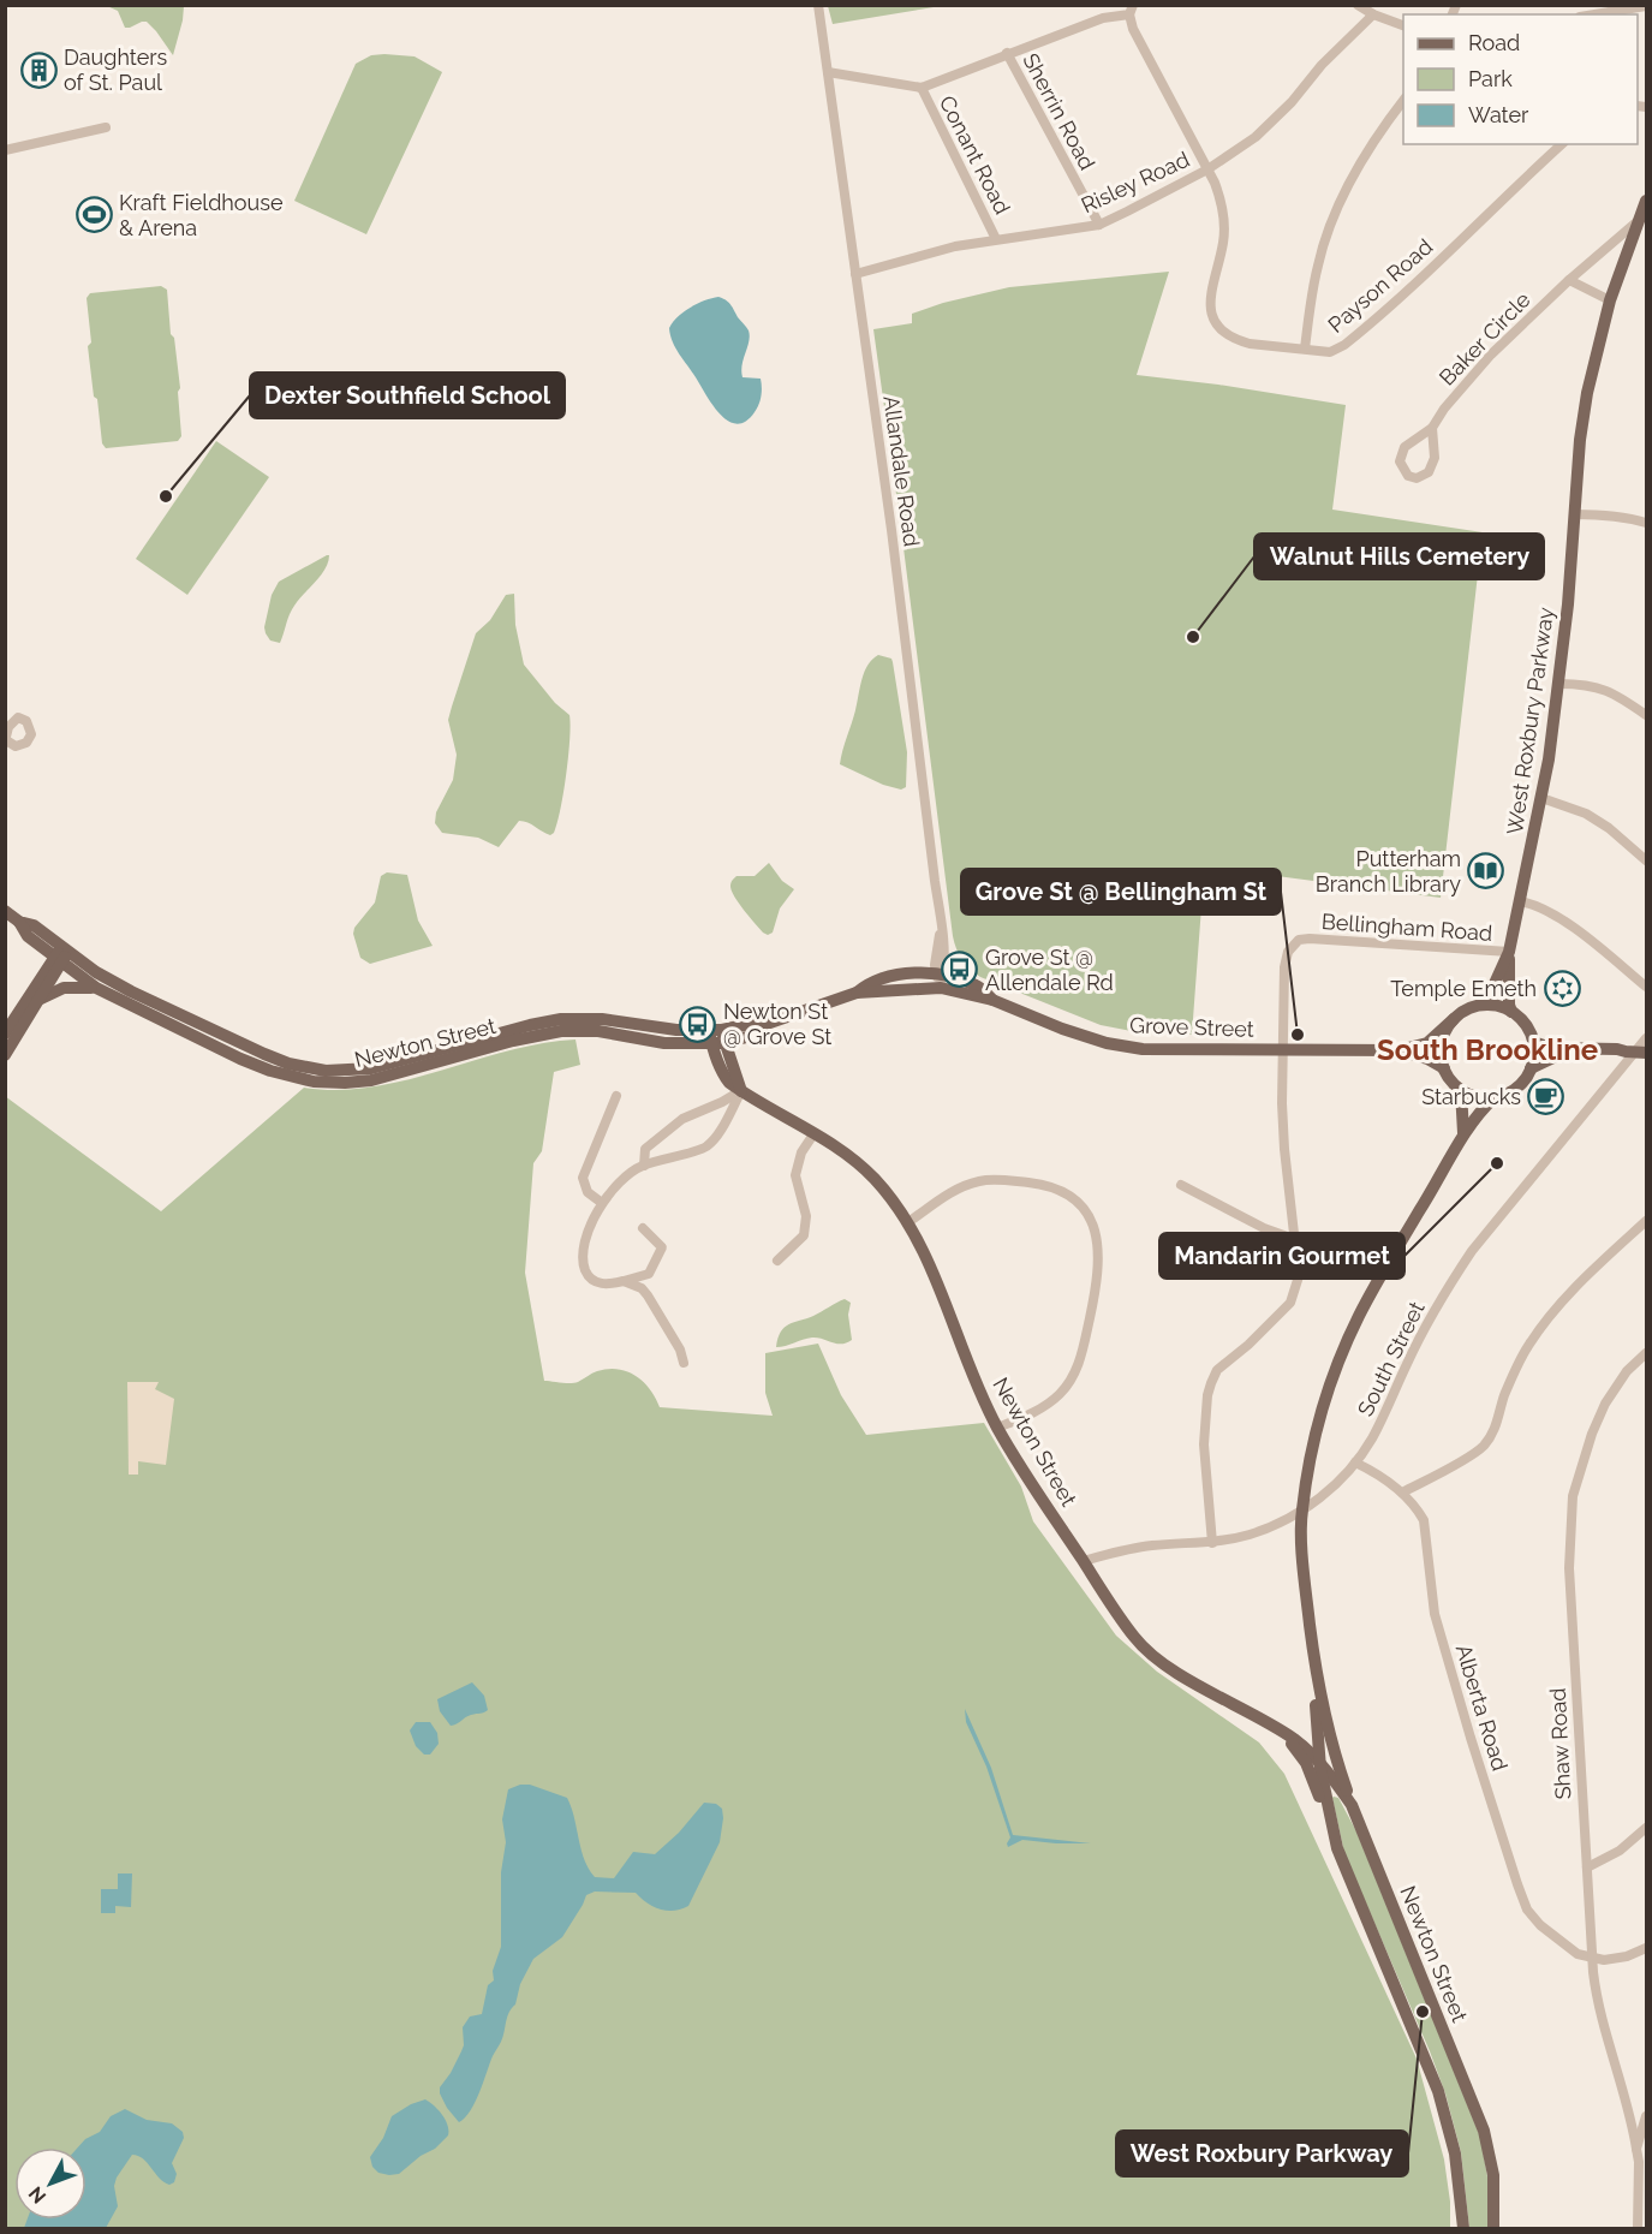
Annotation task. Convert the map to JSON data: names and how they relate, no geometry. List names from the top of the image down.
{
  "streets": {
    "main road": ["West Roxbury Parkway", "Grove Street", "Newton Street"],
    "street": [
      "Sherrin Road",
      "Conant Road",
      "Risley Road",
      "Payson Road",
      "Baker Circle",
      "Allandale Road",
      "Bellingham Road",
      "South Street",
      "Alberta Road",
      "Shaw Road"
    ]
  },
  "crossings": [
    ["Sherrin Road", "Risley Road"],
    ["Conant Road", "Risley Road"],
    ["Risley Road", "Payson Road"],
    ["Risley Road", "Allandale Road"],
    ["Baker Circle", "West Roxbury Parkway"],
    ["Allandale Road", "Grove Street"],
    ["West Roxbury Parkway", "Bellingham Road"],
    ["West Roxbury Parkway", "Grove Street"],
    ["Bellingham Road", "Grove Street"],
    ["Bellingham Road", "South Street"],
    ["Grove Street", "Newton Street"],
    ["Newton Street", "South Street"],
    ["South Street", "Alberta Road"],
    ["Alberta Road", "Shaw Road"]
  ],
  "districts": ["South Brookline"],
  "places": {
    "building": ["Daughters of St. Paul"],
    "sports": ["Kraft Fieldhouse & Arena"],
    "other": [
      "Dexter Southfield School",
      "Walnut Hills Cemetery",
      "Grove St @ Bellingham St",
      "Mandarin Gourmet",
      "West Roxbury Parkway"
    ],
    "library": ["Putterham Branch Library"],
    "bus stop": ["Grove St @ Allendale Rd", "Newton St @ Grove St"],
    "synagogue": ["Temple Emeth"],
    "cafe": ["Starbucks"]
  },
  "legend": ["Road", "Park", "Water"],
  "north": "bottom left"
}
